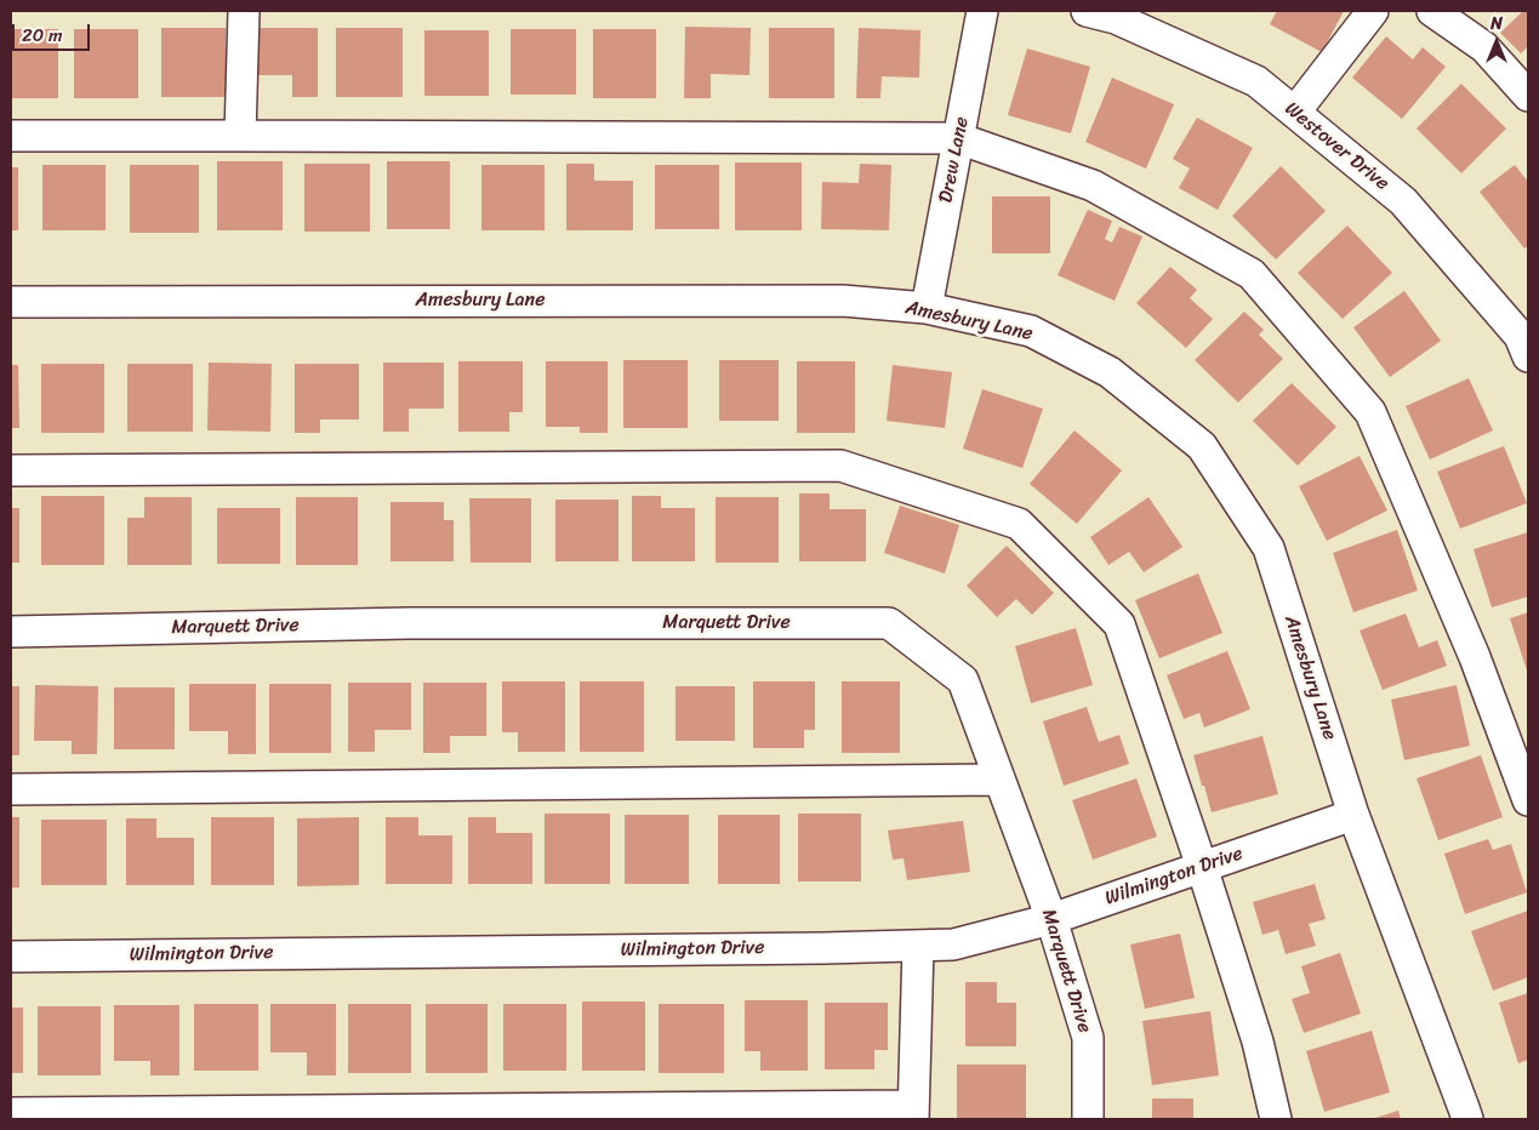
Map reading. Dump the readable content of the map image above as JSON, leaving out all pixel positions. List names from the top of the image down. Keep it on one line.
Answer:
{"streets":{"street":["Westover Drive","Drew Lane","Amesbury Lane","Marquett Drive","Wilmington Drive"]},"crossings":[["Drew Lane","Amesbury Lane"],["Amesbury Lane","Wilmington Drive"],["Marquett Drive","Wilmington Drive"]],"scale_bar":"20 m","north":"top"}
